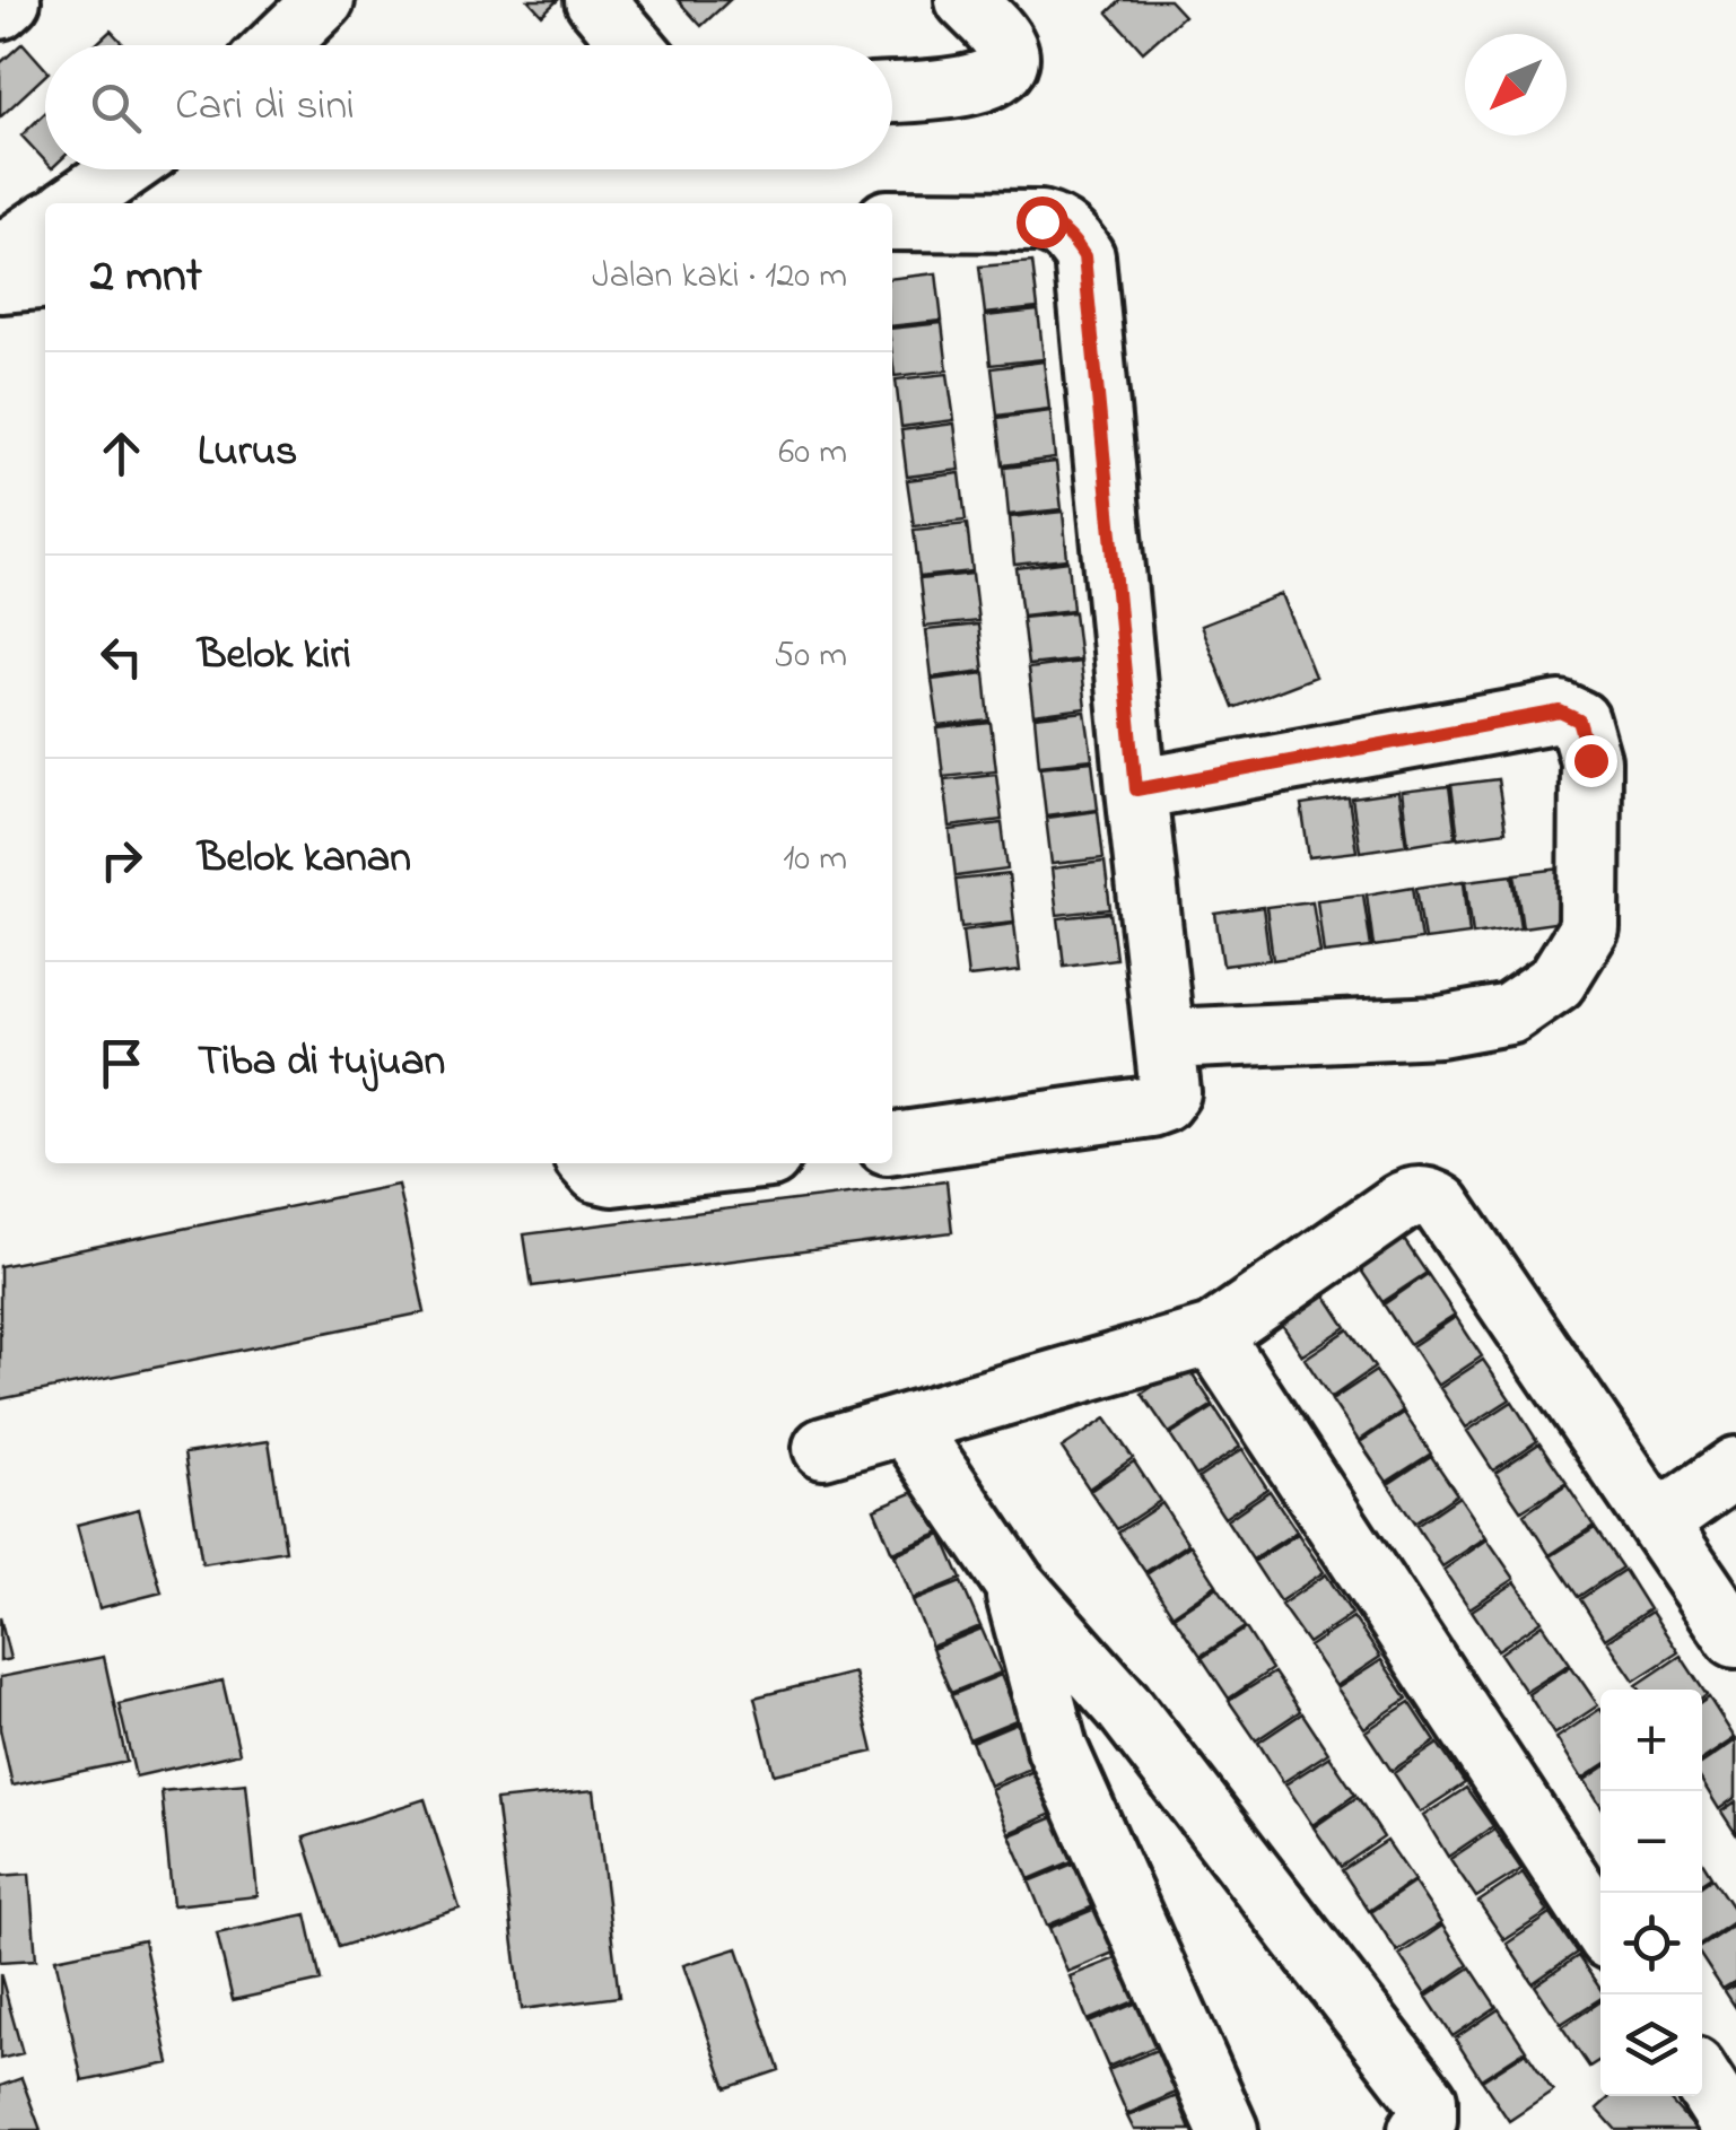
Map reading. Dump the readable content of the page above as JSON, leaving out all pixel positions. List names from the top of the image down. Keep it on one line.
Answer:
{"north":"bottom left","page":{"search":"Cari di sini","heading":["2 mnt","Jalan kaki · 120 m"],"list":[["Lurus","60 m"],["Belok kiri","50 m"],["Belok kanan","10 m"],"Tiba di tujuan"],"map_buttons":["+","−"]}}
